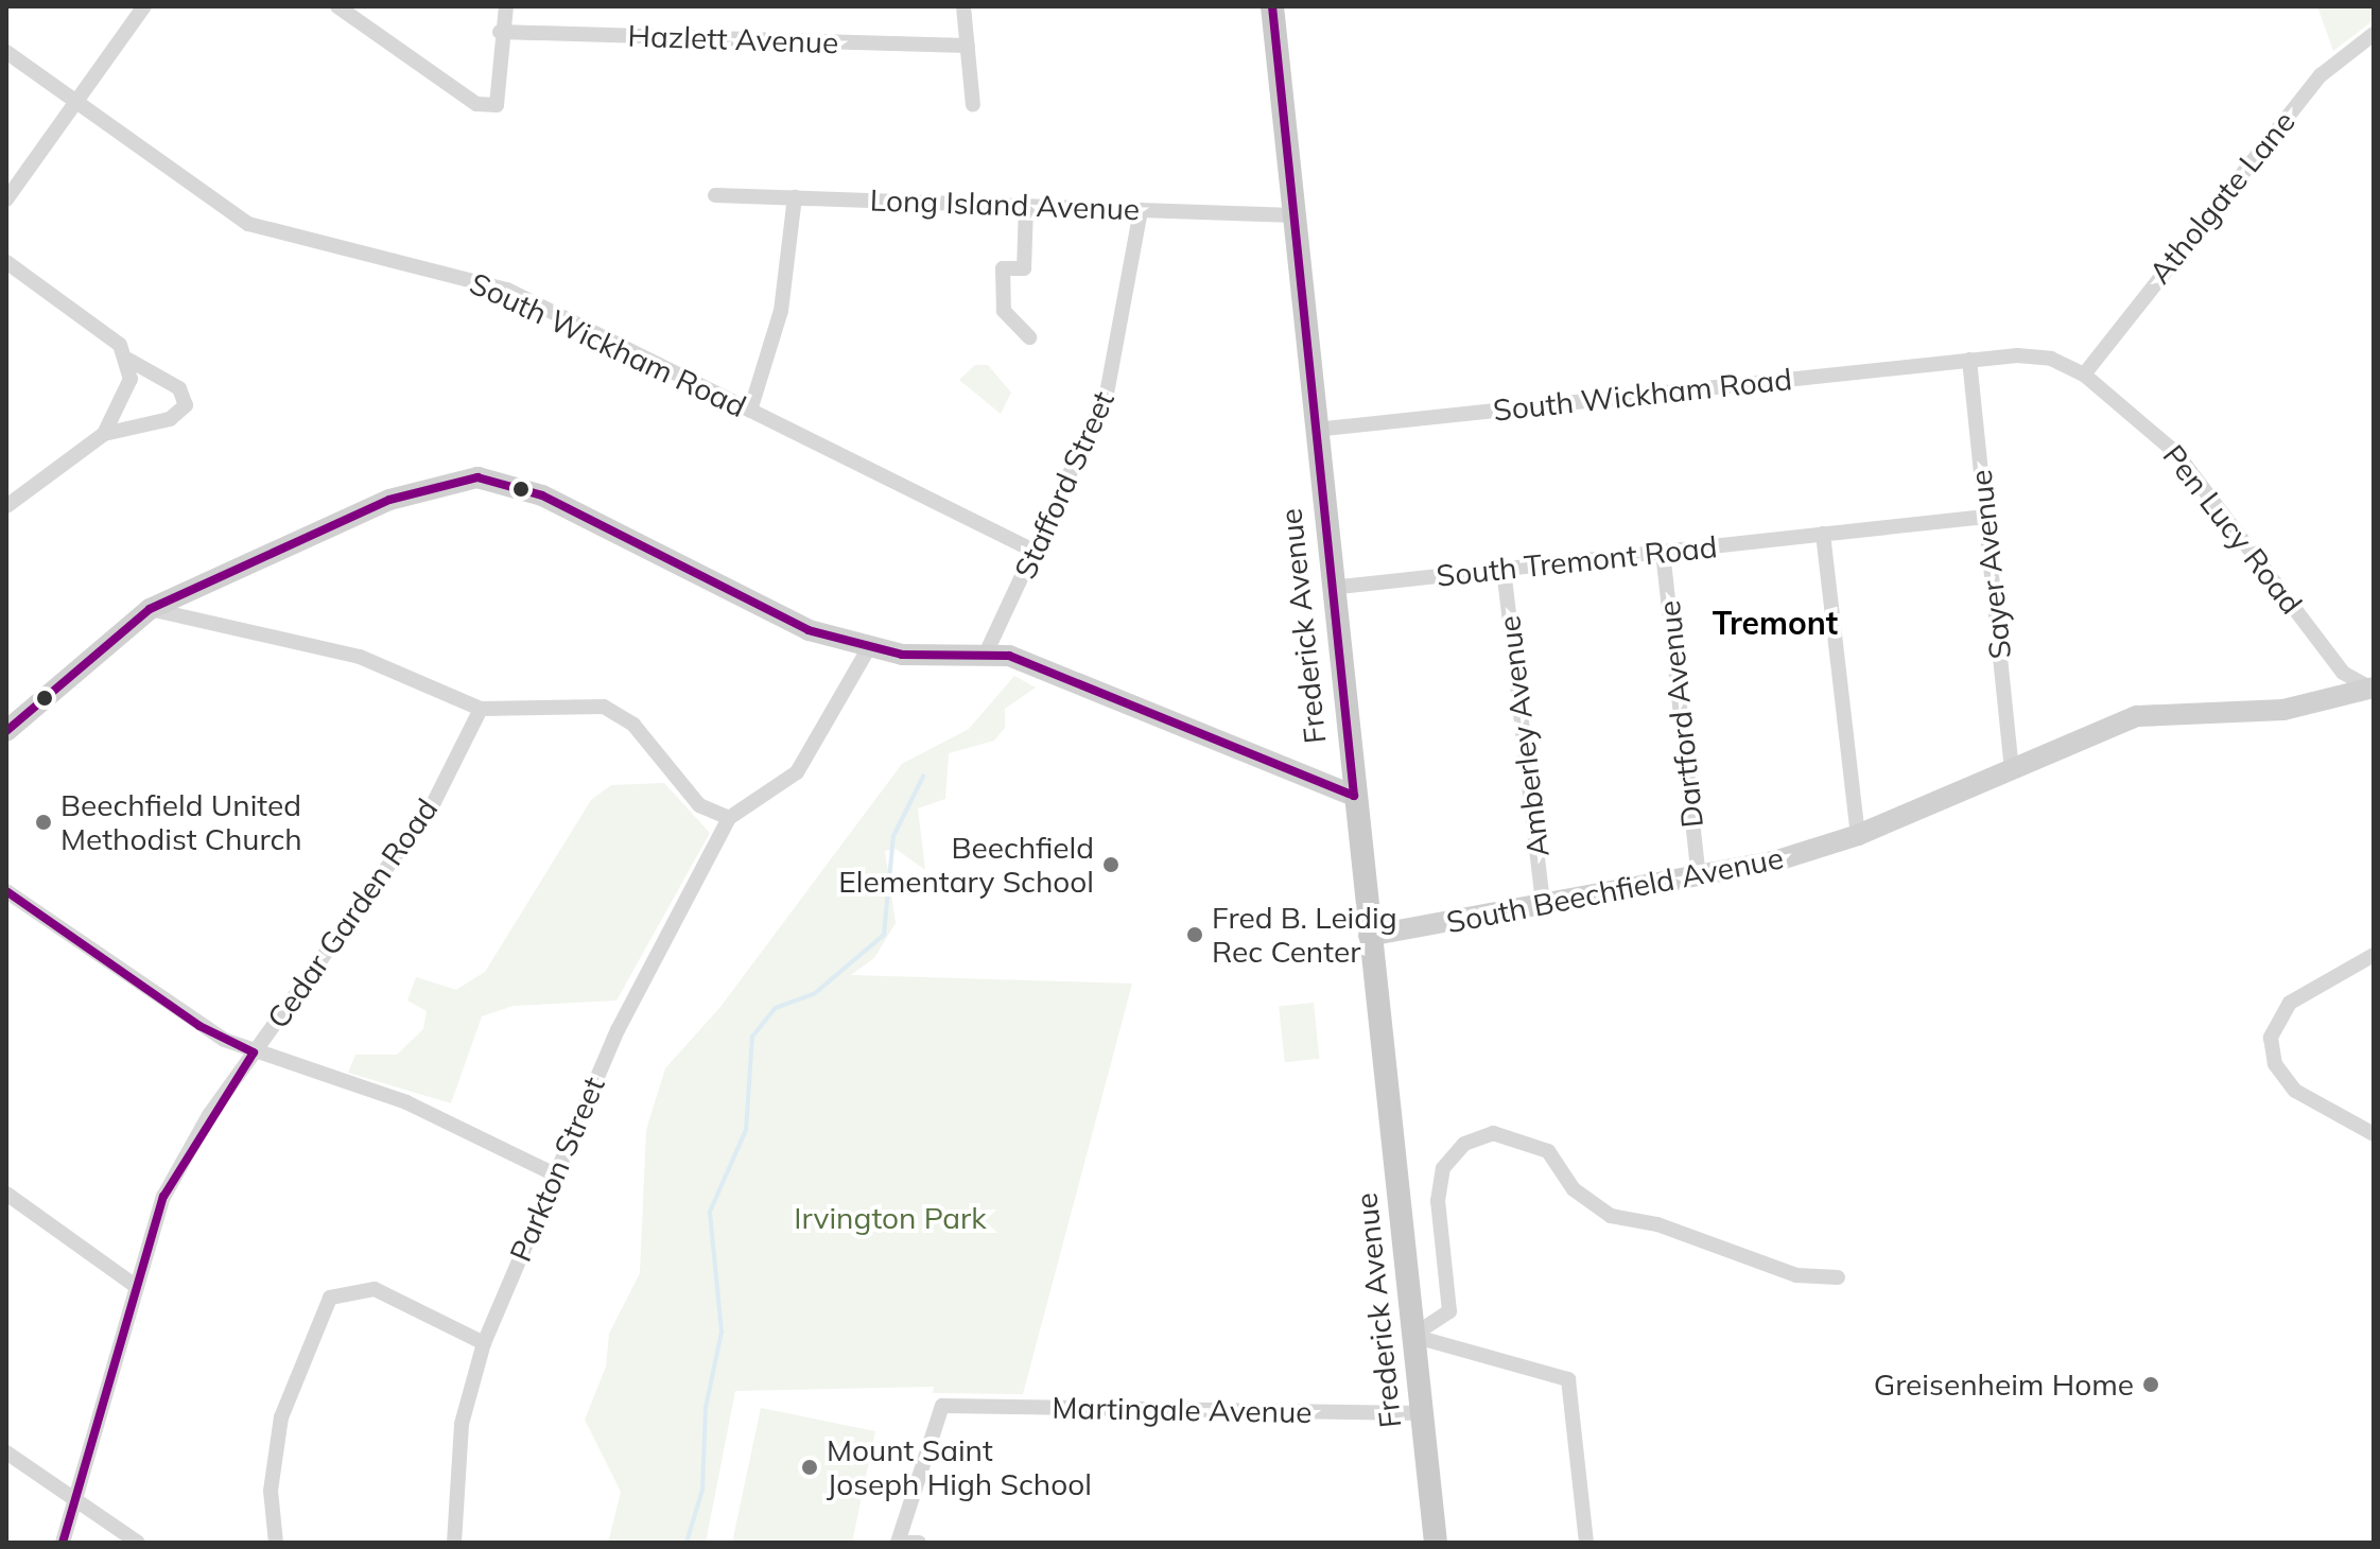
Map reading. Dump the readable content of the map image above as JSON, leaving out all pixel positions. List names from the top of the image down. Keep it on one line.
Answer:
{"streets":{"main road":["Frederick Avenue"],"street":["Hazlett Avenue","Atholgate Lane","Long Island Avenue","South Wickham Road","Stafford Street","Pen Lucy Road","South Tremont Road","Sayer Avenue","Dartford Avenue","Amberley Avenue","South Beechfield Avenue","Cedar Garden Road","Parkton Street","Martingale Avenue"]},"crossings":[["Atholgate Lane","South Wickham Road"],["Atholgate Lane","Pen Lucy Road"],["Long Island Avenue","Stafford Street"],["Long Island Avenue","Frederick Avenue"],["South Wickham Road","Stafford Street"],["South Wickham Road","Pen Lucy Road"],["South Wickham Road","Sayer Avenue"],["South Wickham Road","Frederick Avenue"],["Pen Lucy Road","South Beechfield Avenue"],["South Tremont Road","Sayer Avenue"],["South Tremont Road","Frederick Avenue"],["South Tremont Road","Dartford Avenue"],["South Tremont Road","Amberley Avenue"],["Sayer Avenue","South Beechfield Avenue"],["Frederick Avenue","South Beechfield Avenue"],["Frederick Avenue","Martingale Avenue"],["Dartford Avenue","South Beechfield Avenue"],["Amberley Avenue","South Beechfield Avenue"]],"districts":["Tremont"],"parks":["Irvington Park"],"places":["Beechfield United Methodist Church","Beechfield Elementary School","Fred B. Leidig Rec Center","Greisenheim Home","Mount Saint Joseph High School"]}
